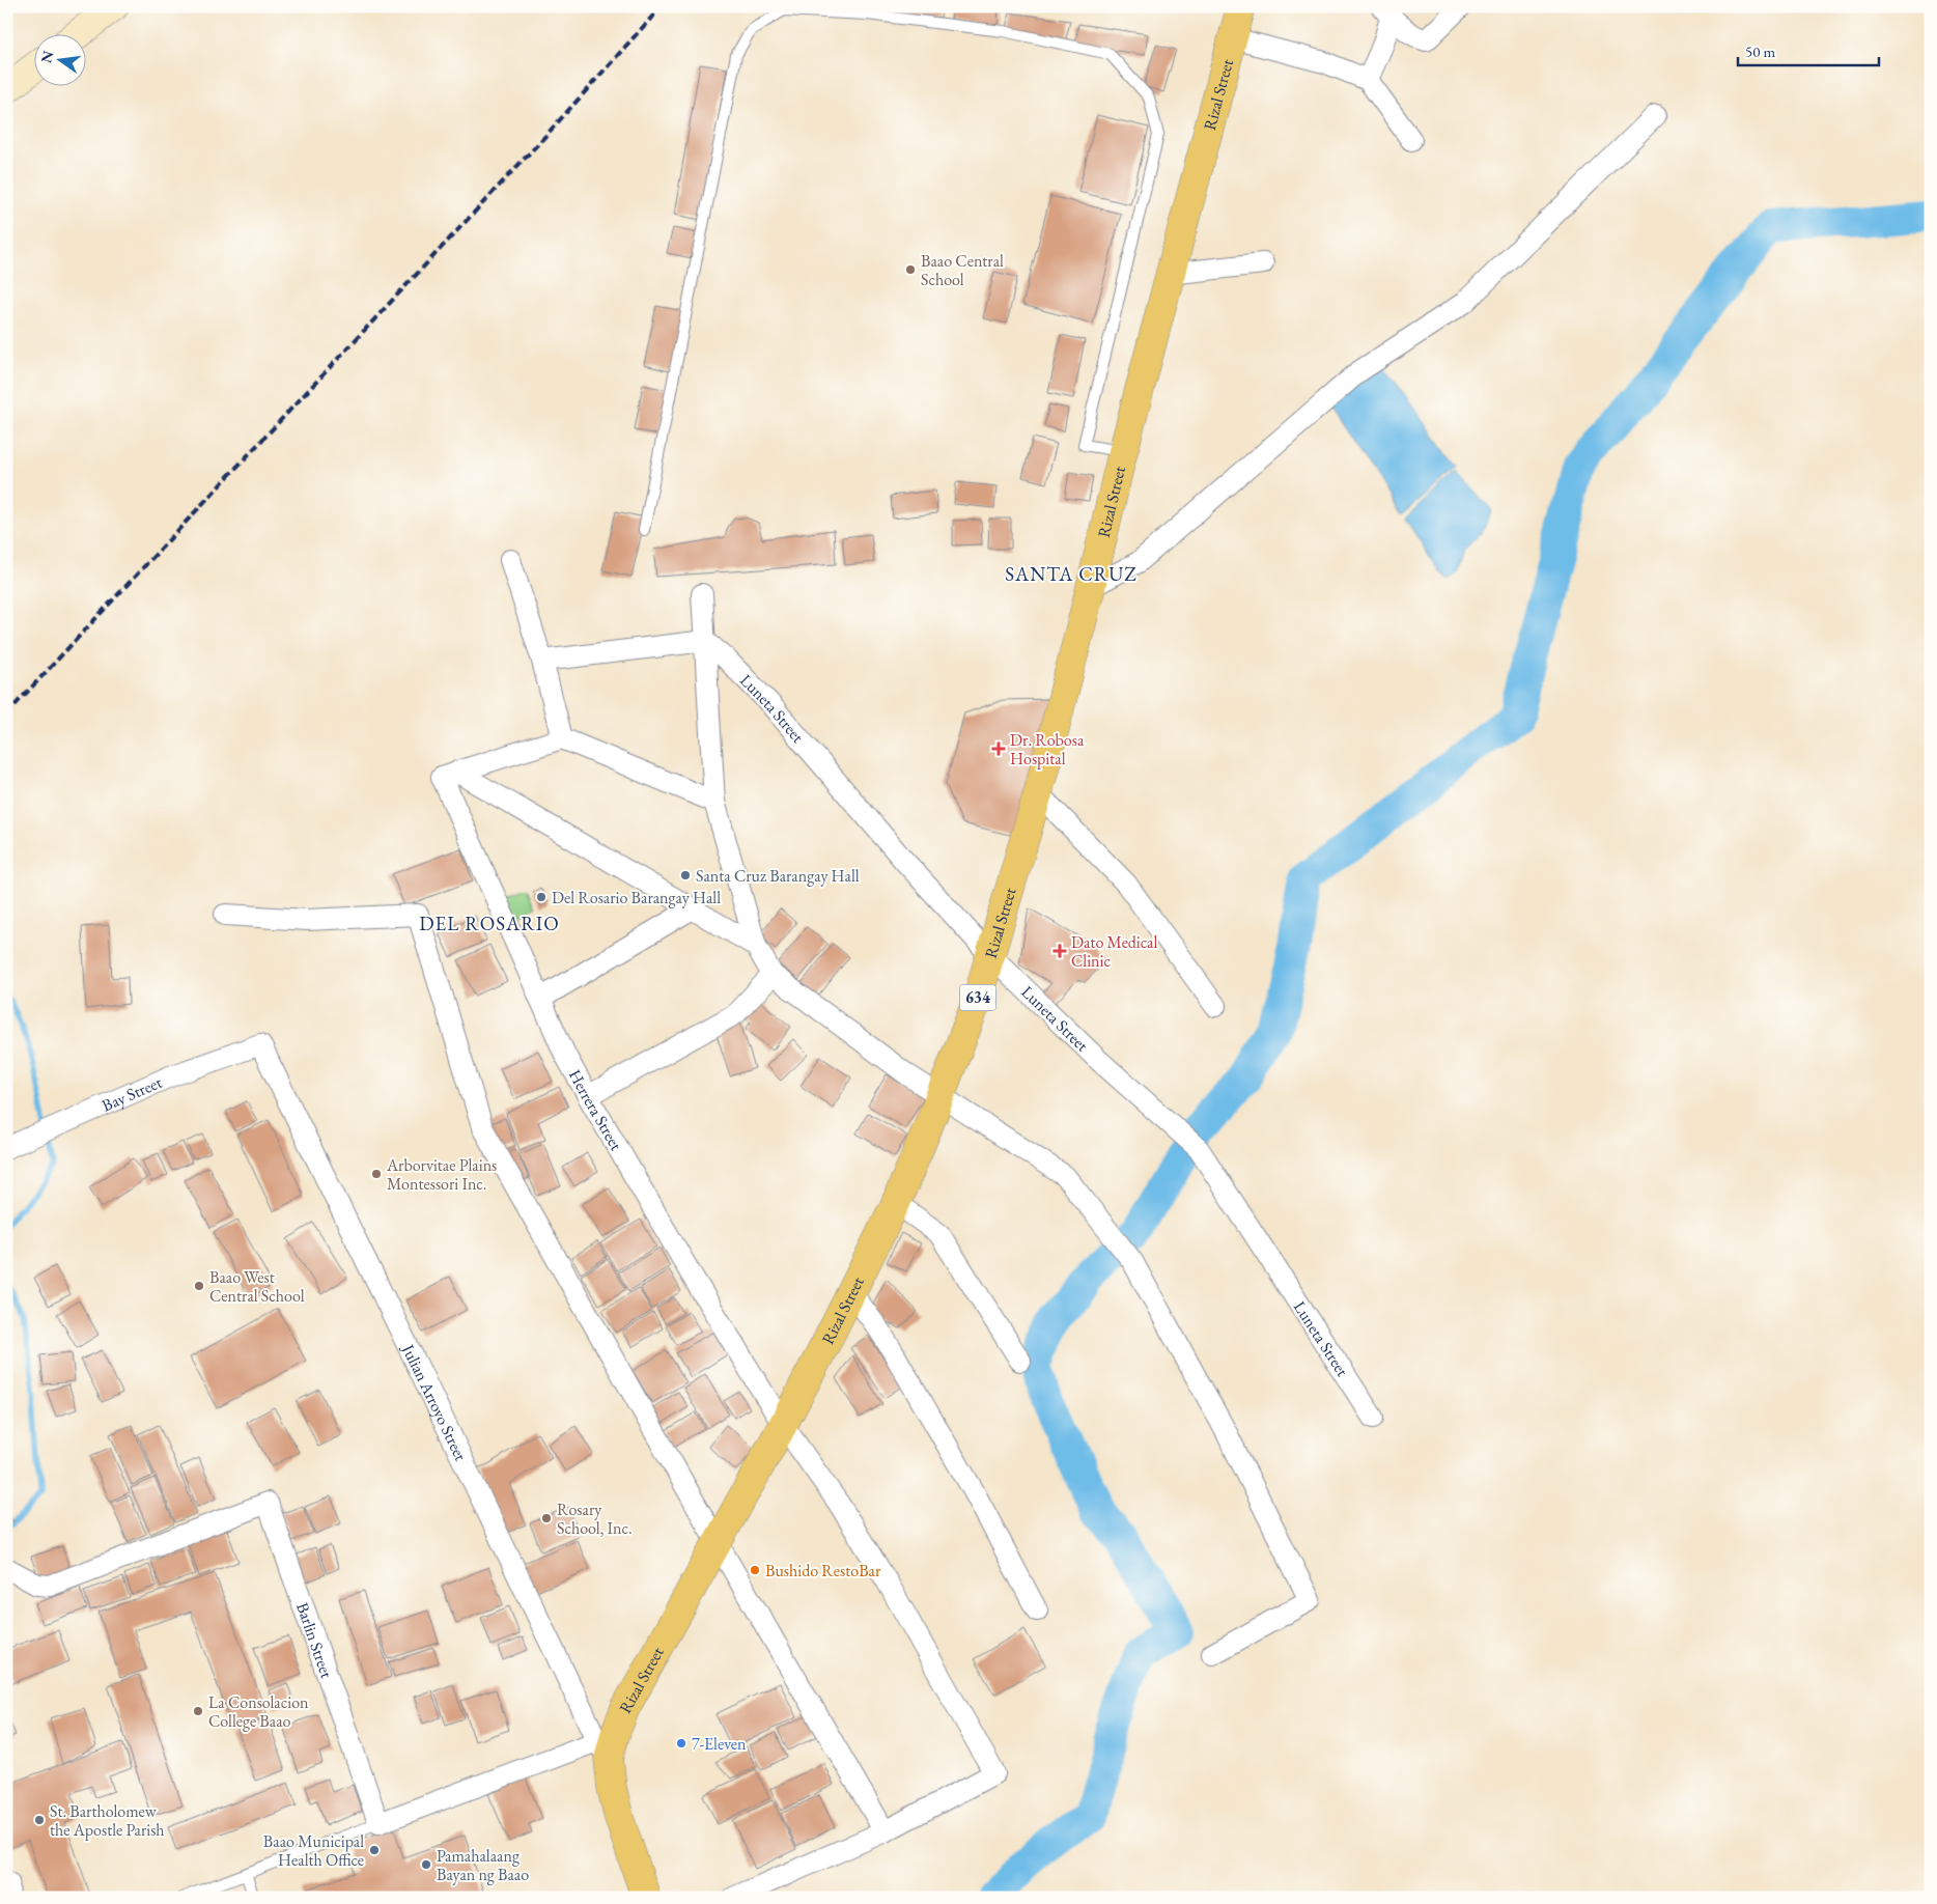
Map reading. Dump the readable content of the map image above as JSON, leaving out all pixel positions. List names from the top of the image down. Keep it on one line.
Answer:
{"streets":{"main road":["Rizal Street","634"],"street":["Luneta Street","Bay Street","Herrera Street","Julian Arroyo Street","Barlin Street"]},"crossings":[["Rizal Street","Luneta Street"],["Rizal Street","634"],["Rizal Street","Herrera Street"],["Rizal Street","Julian Arroyo Street"],["Bay Street","Julian Arroyo Street"]],"districts":["SANTA CRUZ","DEL ROSARIO"],"places":{"other":["Baao Central School","Santa Cruz Barangay Hall","Del Rosario Barangay Hall","Arborvitae Plains Montessori Inc.","Baao West Central School","Rosary School, Inc.","Bushido RestoBar","La Consolacion College Baao","7-Eleven","St. Bartholomew the Apostle Parish","Baao Municipal Health Office","Pamahalaang Bayan ng Baao"],"health":["Dr. Robosa Hospital","Dato Medical Clinic"]},"scale_bar":"50 m","north":"left"}
